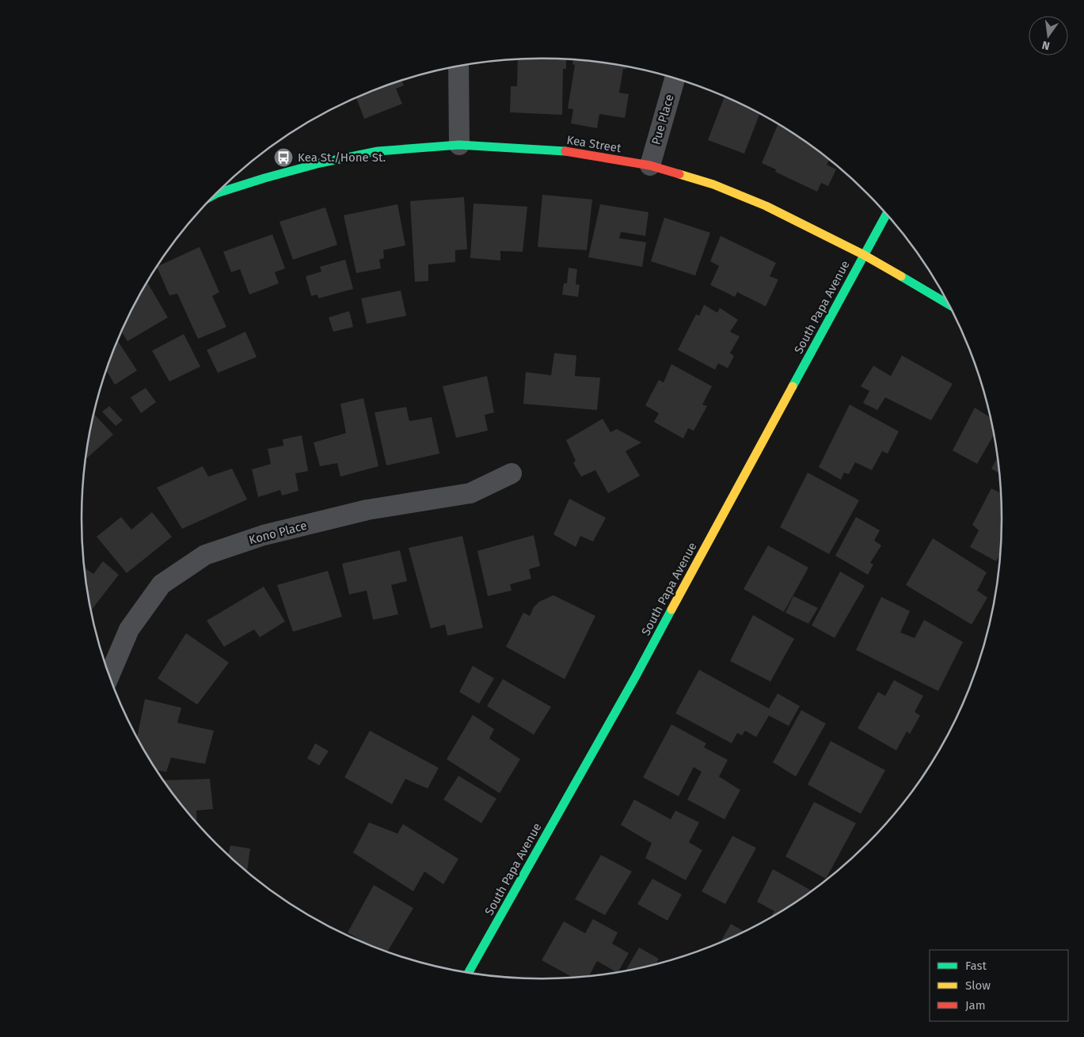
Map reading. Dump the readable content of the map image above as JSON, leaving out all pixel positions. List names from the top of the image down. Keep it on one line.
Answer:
{"streets":{"street":["Pue Place","Kea Street","South Papa Avenue","Kono Place"]},"crossings":[["Pue Place","Kea Street"],["Kea Street","South Papa Avenue"]],"places":{"bus stop":["Kea St./Hone St."]},"legend":["Fast","Slow","Jam"],"north":"bottom"}
